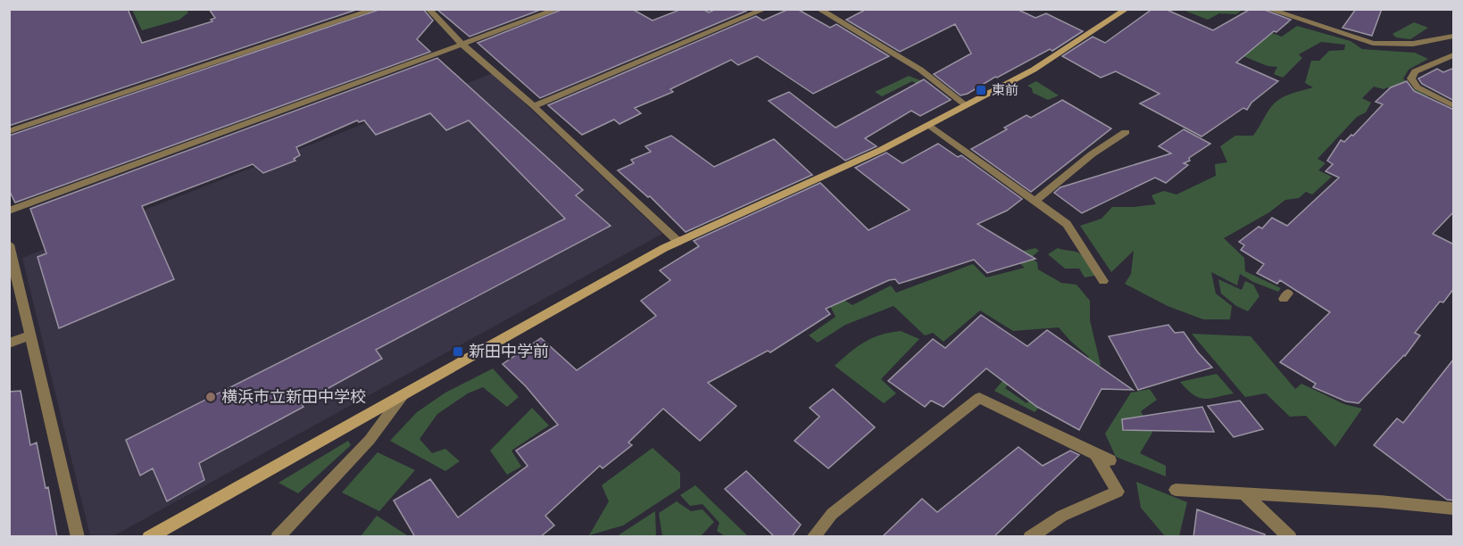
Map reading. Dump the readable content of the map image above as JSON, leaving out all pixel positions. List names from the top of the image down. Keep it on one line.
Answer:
{"places":{"transit":["東前","新田中学前"],"other":["横浜市立新田中学校"]}}
